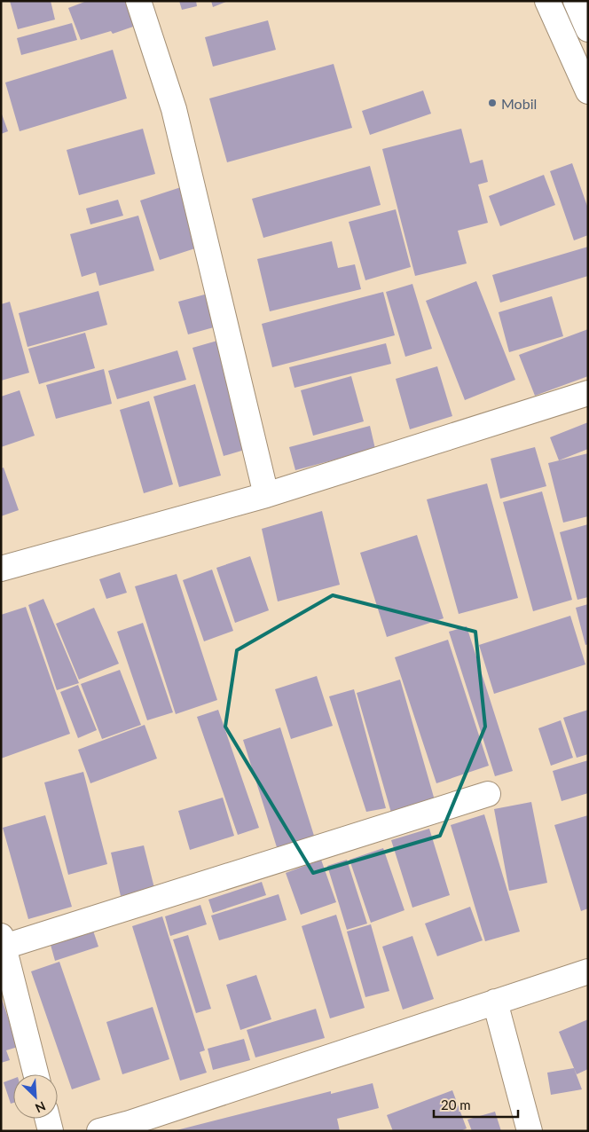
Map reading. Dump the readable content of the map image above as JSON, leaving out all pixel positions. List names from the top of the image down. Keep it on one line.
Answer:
{"places":["Mobil"],"scale_bar":"20 m","north":"bottom right"}
